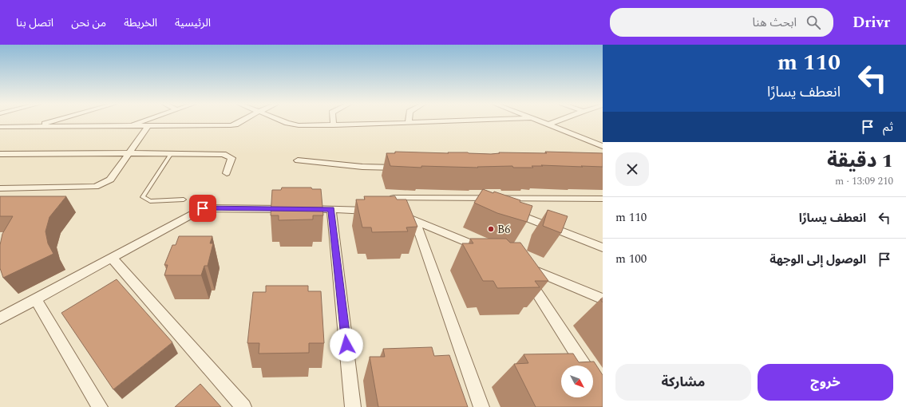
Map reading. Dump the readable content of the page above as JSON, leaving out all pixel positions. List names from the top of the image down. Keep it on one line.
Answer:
{"places":["B6"],"north":"bottom right","page":{"header":"Drivr","search":"ابحث هنا","nav":["الرئيسية","الخريطة","من نحن","اتصل بنا"],"turn":["110 m","انعطف يسارًا"],"then":"ثم","heading":["1 دقيقة","210 m · 13:09"],"list":[{"name":"انعطف يسارًا","value":"110 m"},{"name":"الوصول إلى الوجهة","value":"100 m"}],"buttons":["خروج","مشاركة"]}}
